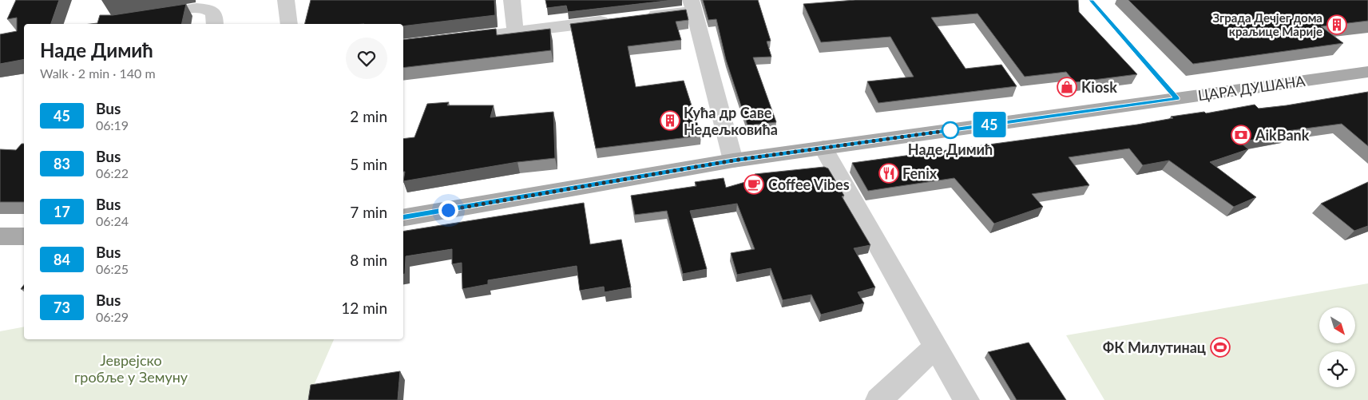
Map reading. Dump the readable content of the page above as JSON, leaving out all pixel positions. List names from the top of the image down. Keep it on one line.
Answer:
{"streets":{"main road":["ЦАРА ДУШАНА"]},"parks":["Јеврејско гробље у Земуну"],"places":{"building":["Зграда Дечјег дома краљице Марије","Кућа др Саве Недељковића"],"shop":["Kiosk"],"other":["Наде Димић"],"bank":["AikBank"],"restaurant":["Fenix"],"cafe":["Coffee Vibes"],"sports":["ФК Милутинац"]},"lines":["bus line 45"],"north":"bottom right","page":{"on_map":"45","heading":["Наде Димић","Walk · 2 min · 140 m"],"list":[{"mark":"45","name":"Bus","note":"06:19","value":"2 min"},{"mark":"83","name":"Bus","note":"06:22","value":"5 min"},{"mark":"17","name":"Bus","note":"06:24","value":"7 min"},{"mark":"84","name":"Bus","note":"06:25","value":"8 min"},{"mark":"73","name":"Bus","note":"06:29","value":"12 min"}]}}
